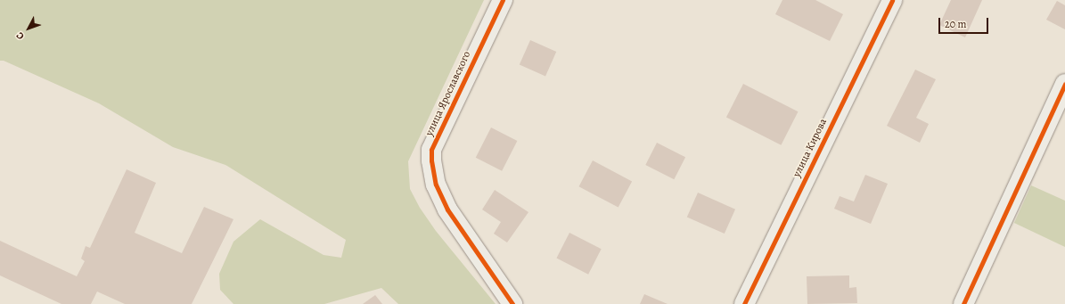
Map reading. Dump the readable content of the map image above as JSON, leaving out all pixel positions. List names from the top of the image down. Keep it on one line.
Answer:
{"streets":{"street":["улица Ярославского","улица Кирова"]},"scale_bar":"20 m","north":"bottom left"}
